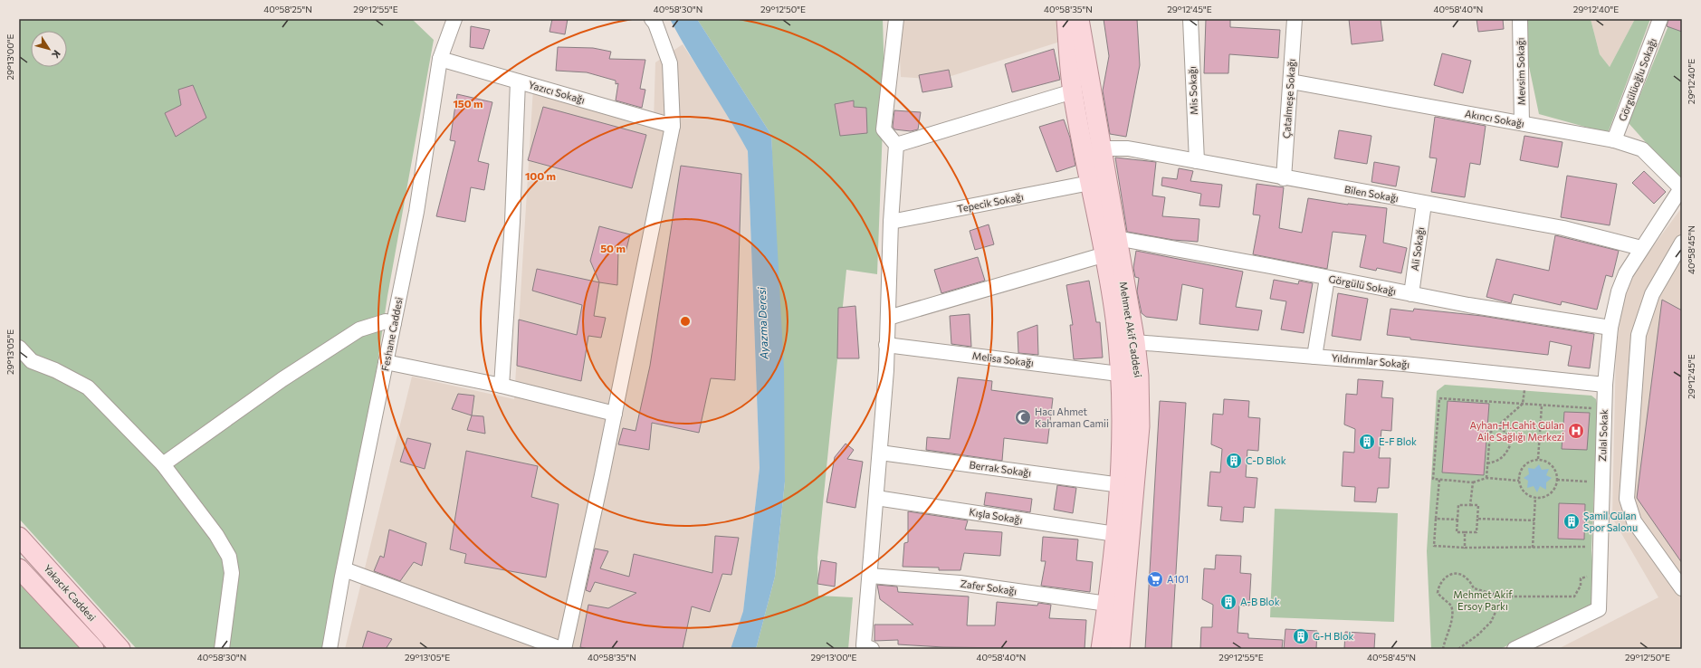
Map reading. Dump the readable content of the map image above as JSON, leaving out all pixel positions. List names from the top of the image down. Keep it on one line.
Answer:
{"streets":{"main road":["Mehmet Akif Caddesi","Yakacık Caddesi"],"street":["Mevsim Sokağı","Görgülüoğlu Sokağı","Mis Sokağı","Yazıcı Sokağı","Çatalmeşe Sokağı","Akıncı Sokağı","Bilen Sokağı","Tepecik Sokağı","Ali Sokağı","Görgülü Sokağı","Feshane Caddesi","Melisa Sokağı","Yıldırımlar Sokağı","Zulal Sokak","Berrak Sokağı","Kışla Sokağı","Zafer Sokağı"]},"crossings":[["Mevsim Sokağı","Akıncı Sokağı"],["Görgülüoğlu Sokağı","Akıncı Sokağı"],["Mis Sokağı","Bilen Sokağı"],["Yazıcı Sokağı","Feshane Caddesi"],["Çatalmeşe Sokağı","Akıncı Sokağı"],["Çatalmeşe Sokağı","Bilen Sokağı"],["Akıncı Sokağı","Zulal Sokak"],["Bilen Sokağı","Ali Sokağı"],["Bilen Sokağı","Mehmet Akif Caddesi"],["Bilen Sokağı","Zulal Sokak"],["Tepecik Sokağı","Mehmet Akif Caddesi"],["Ali Sokağı","Görgülü Sokağı"],["Görgülü Sokağı","Mehmet Akif Caddesi"],["Görgülü Sokağı","Zulal Sokak"],["Mehmet Akif Caddesi","Melisa Sokağı"],["Mehmet Akif Caddesi","Yıldırımlar Sokağı"],["Mehmet Akif Caddesi","Berrak Sokağı"],["Mehmet Akif Caddesi","Kışla Sokağı"],["Mehmet Akif Caddesi","Zafer Sokağı"],["Yıldırımlar Sokağı","Zulal Sokak"]],"water":["Ayazma Deresi"],"parks":["Mehmet Akif Ersoy Parkı"],"places":{"mosque":["Hacı Ahmet Kahraman Camii"],"hospital":["Ayhan-H.Cahit Gülan Aile Sağlığı Merkezi"],"building":["E-F Blok","C-D Blok","Şamil Gülan Spor Salonu","A-B Blok","G-H Blok"],"supermarket":["A101"]},"north":"bottom right","coordinates":["40°58'25\"N","29°12'55\"E","40°58'30\"N","29°12'50\"E","40°58'35\"N","29°12'45\"E","40°58'40\"N","29°12'40\"E","29°13'00\"E","40°58'45\"N","29°13'05\"E"],"rings":["150 m","100 m","50 m"]}
